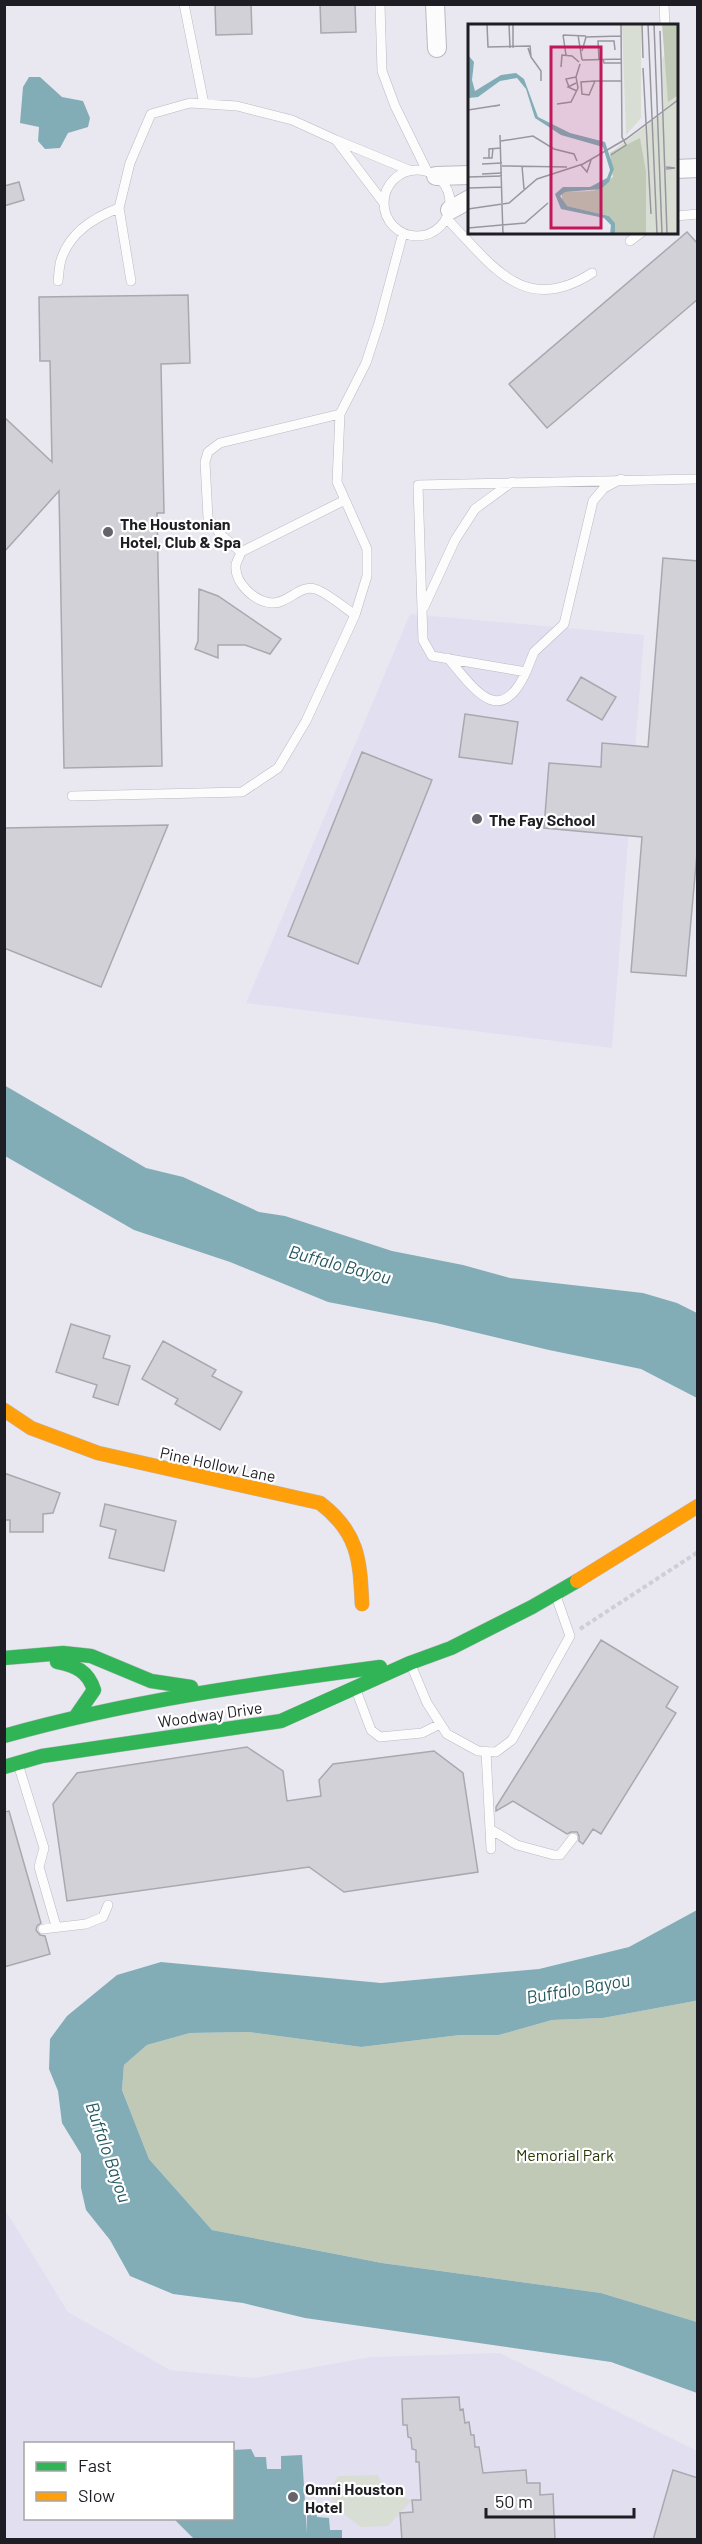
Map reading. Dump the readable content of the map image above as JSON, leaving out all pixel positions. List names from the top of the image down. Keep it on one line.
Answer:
{"streets":{"main road":["Pine Hollow Lane","Woodway Drive"]},"water":["Buffalo Bayou"],"parks":["Memorial Park"],"places":["The Houstonian Hotel, Club & Spa","The Fay School","Omni Houston Hotel"],"legend":["Fast","Slow"],"scale_bar":"50 m"}
